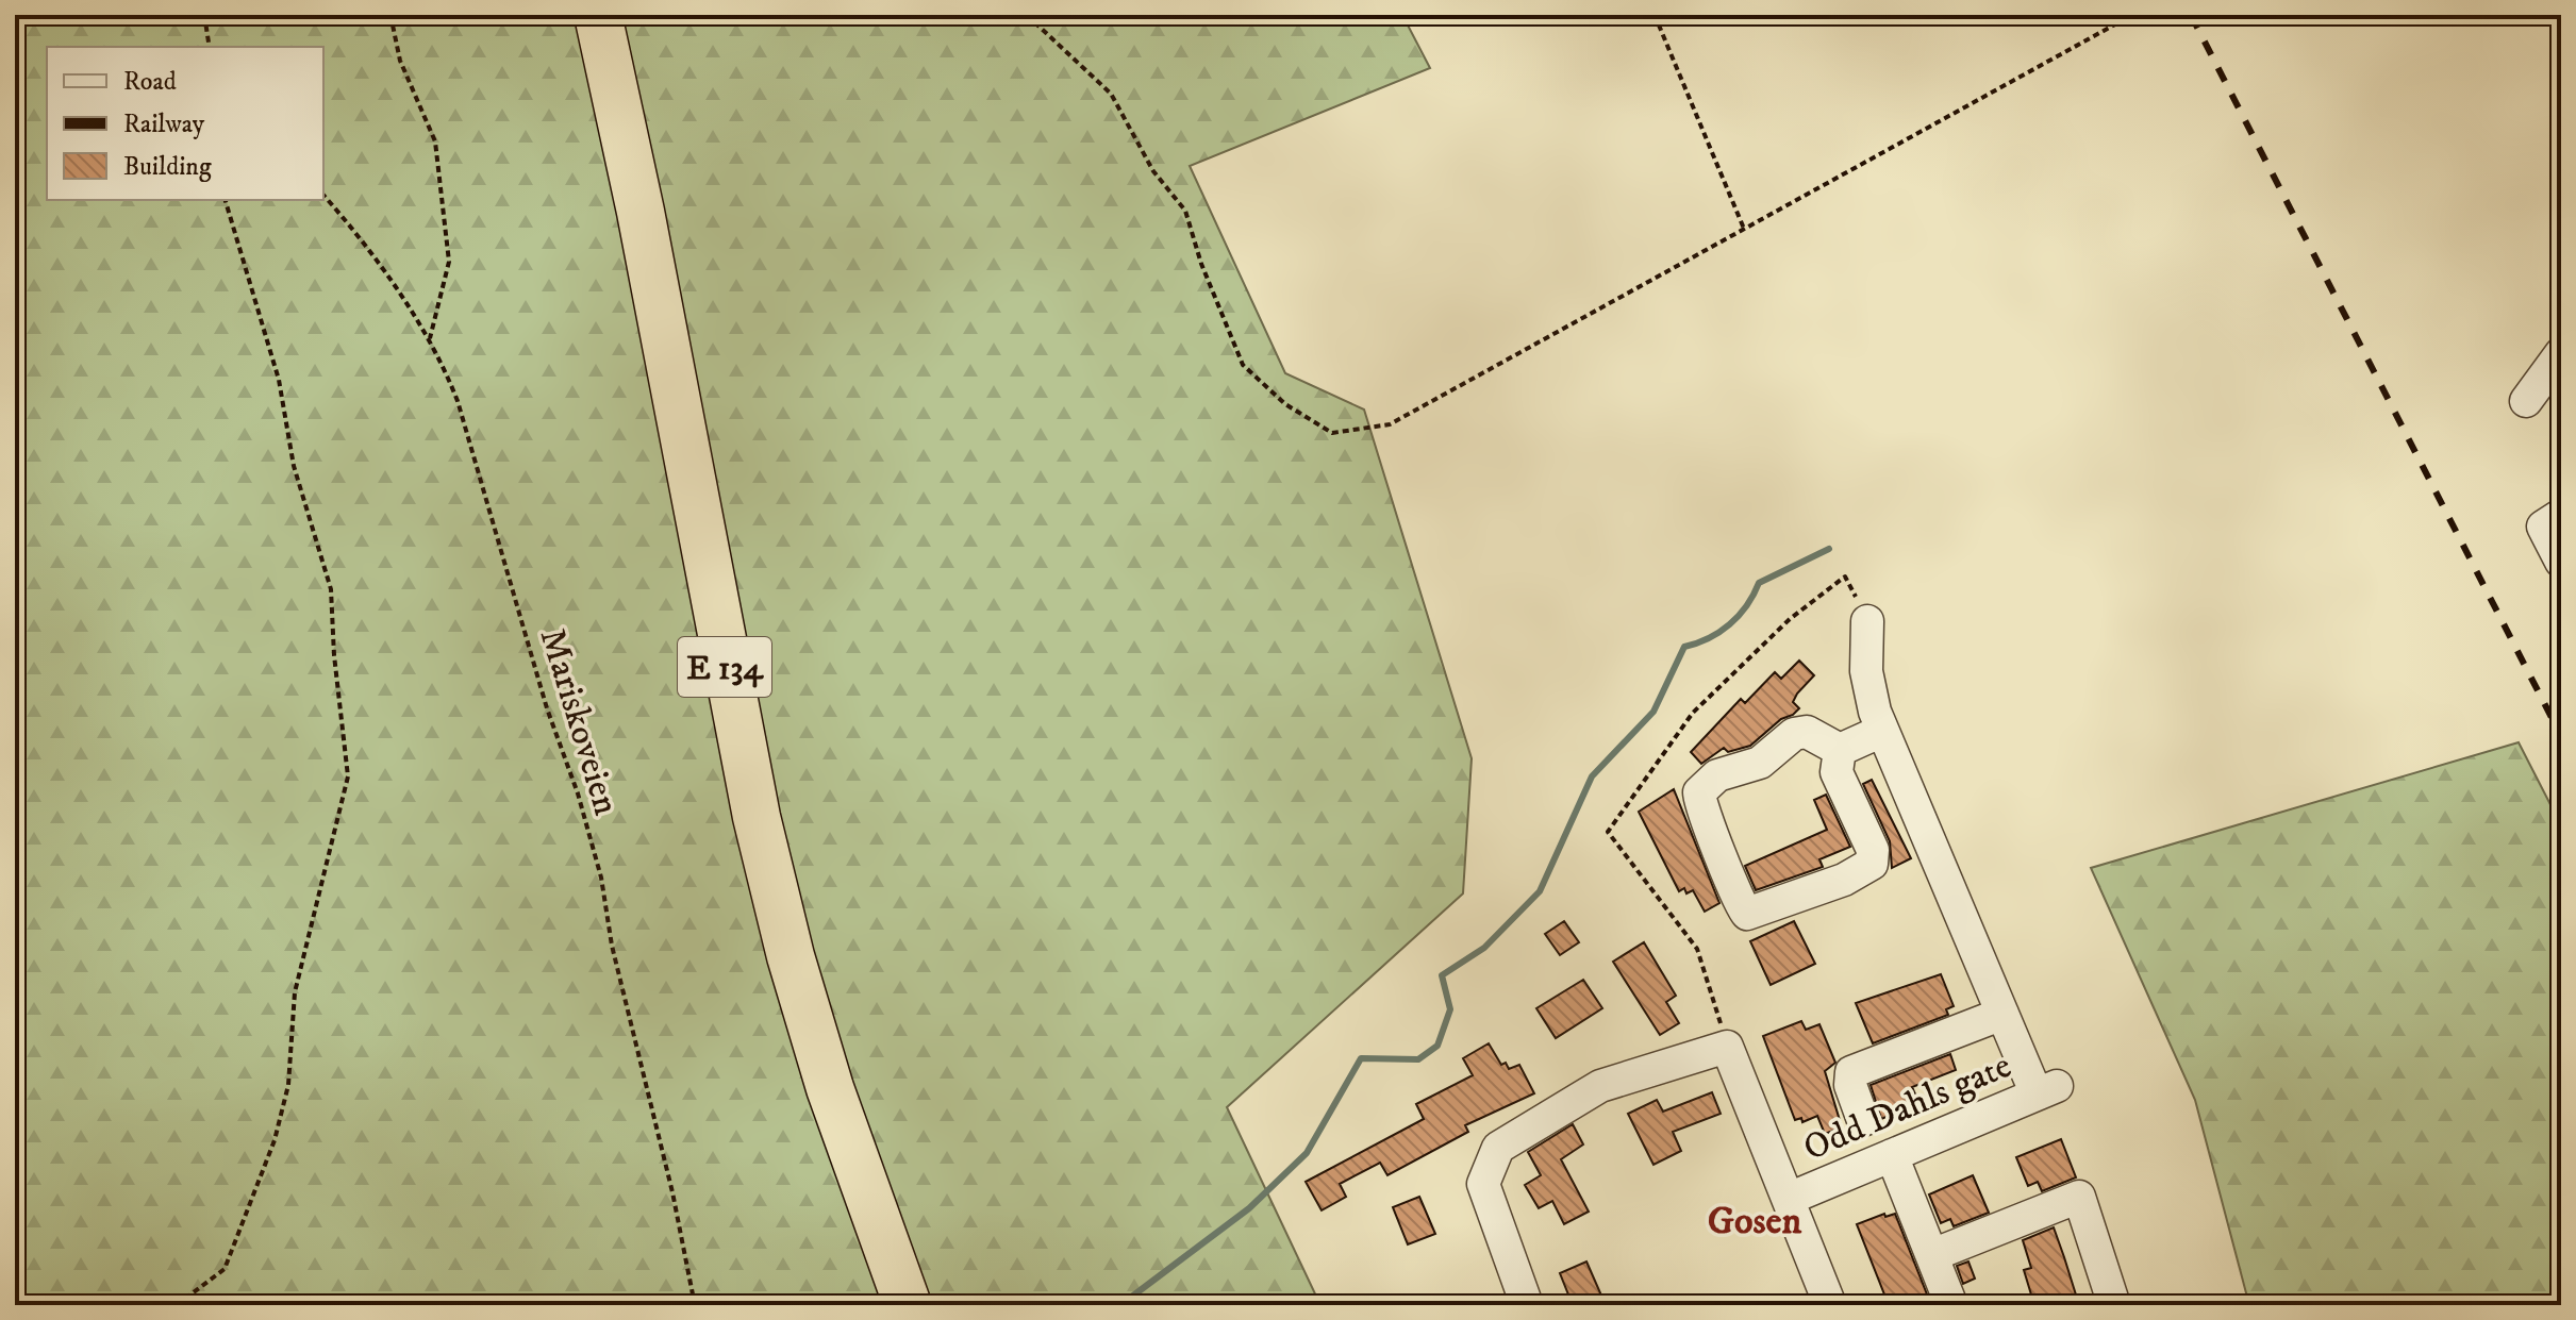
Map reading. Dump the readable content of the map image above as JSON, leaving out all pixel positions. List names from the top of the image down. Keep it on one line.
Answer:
{"streets":{"highway":["E 134"],"street":["Odd Dahls gate"],"path":["Mariskoveien"]},"districts":["Gosen"],"legend":["Road","Railway","Building"]}
